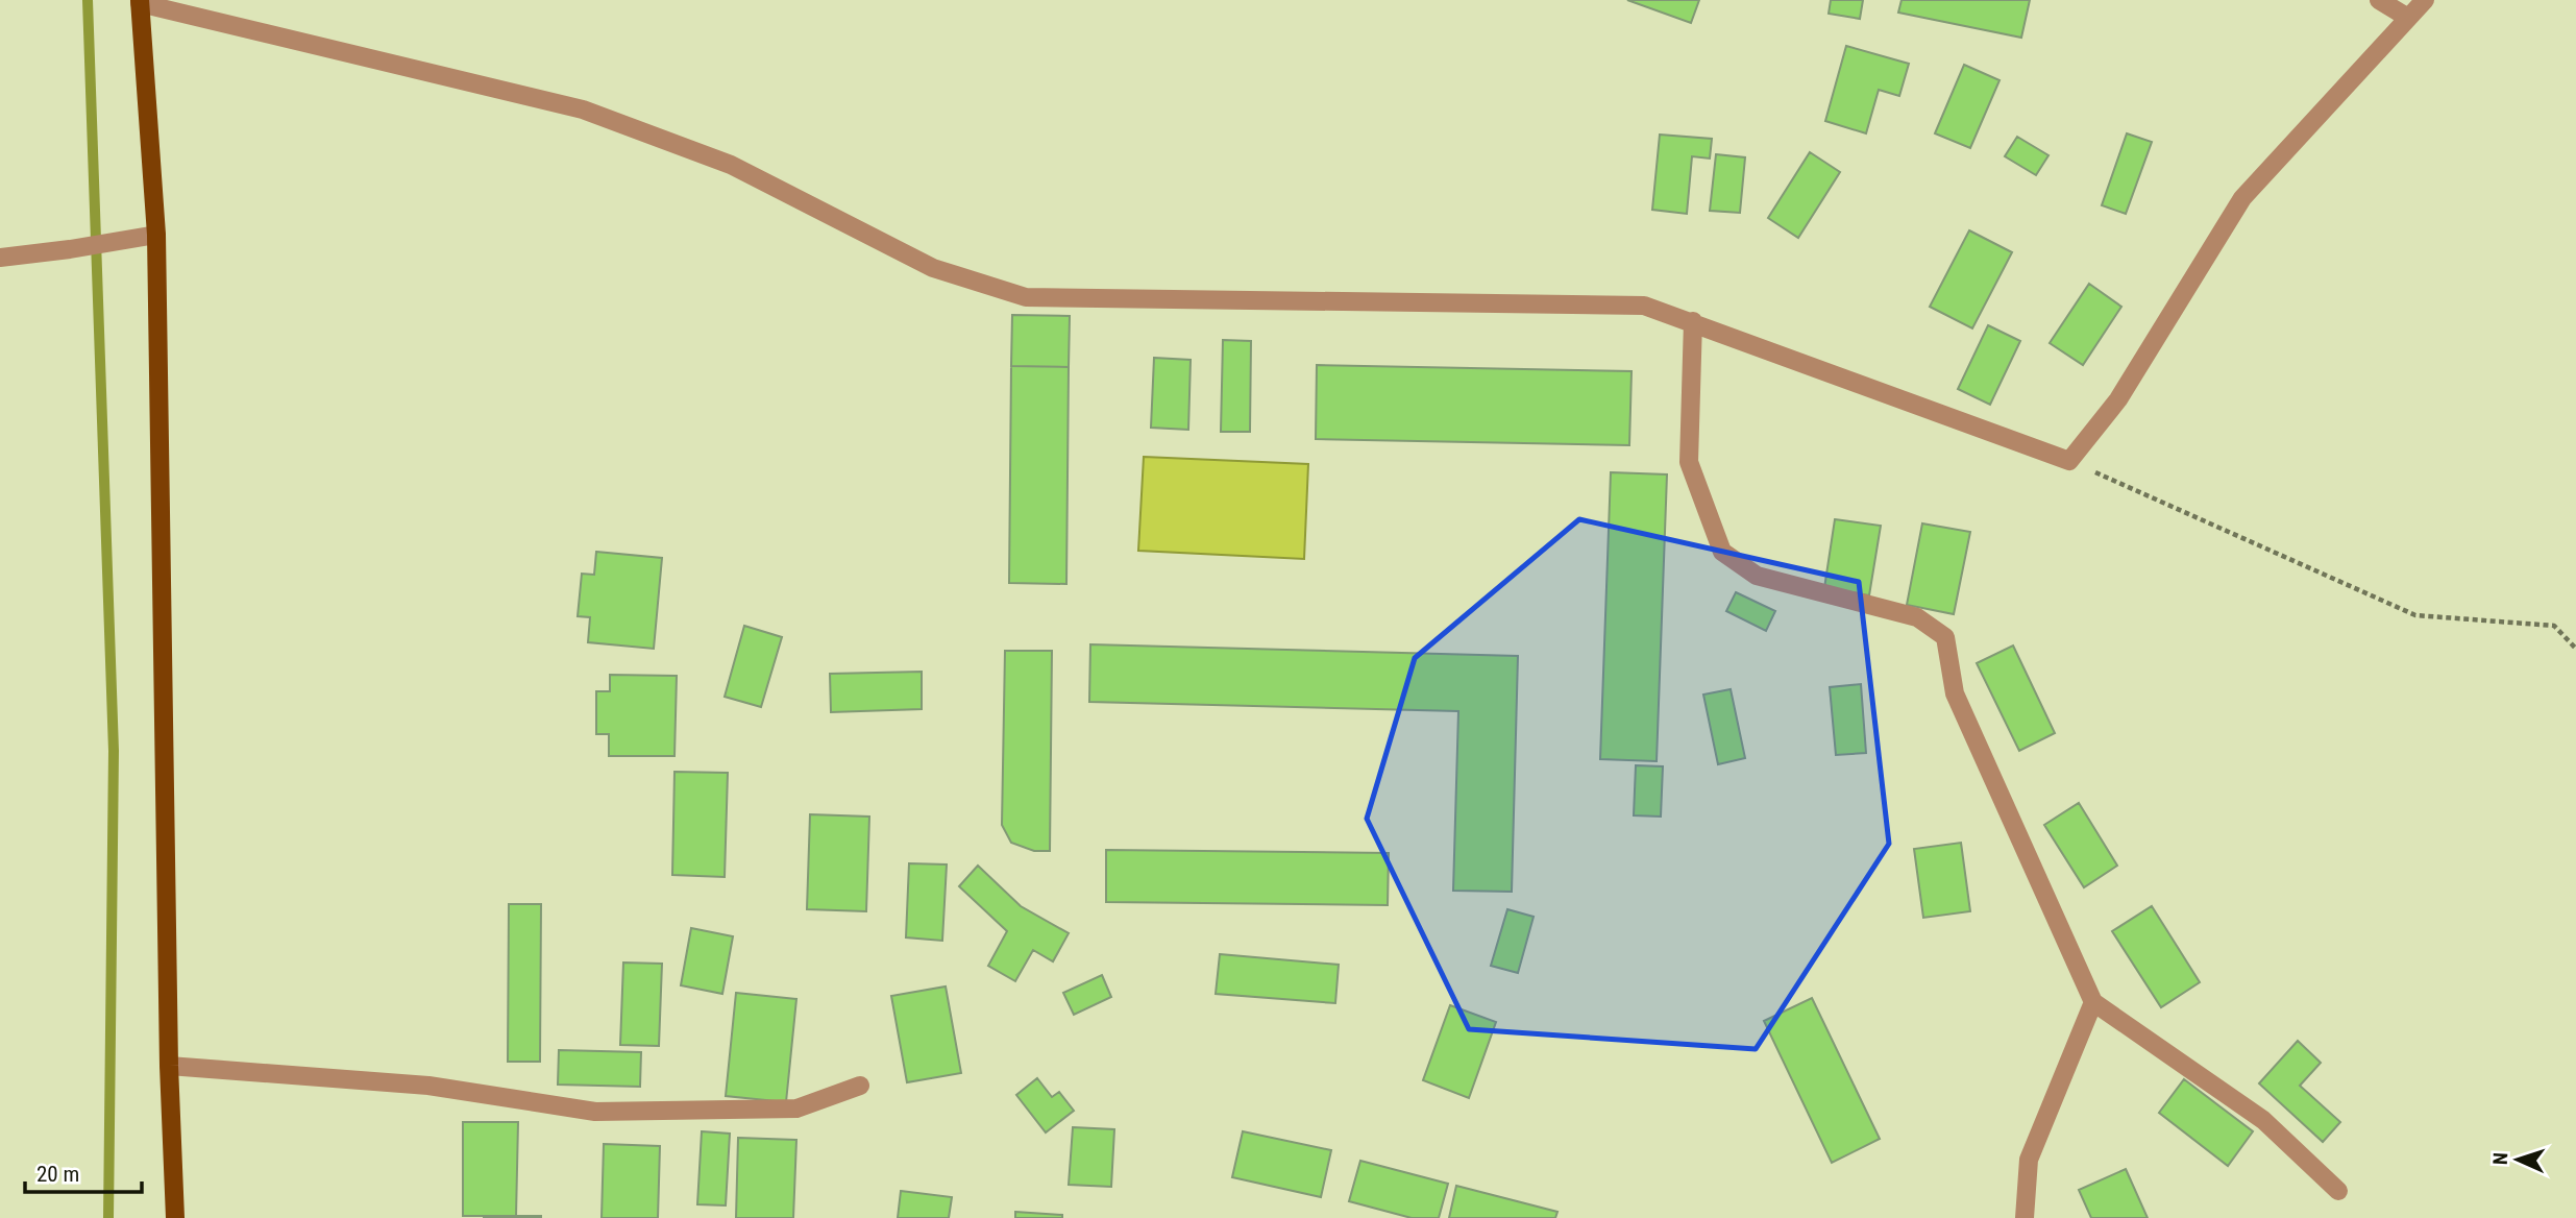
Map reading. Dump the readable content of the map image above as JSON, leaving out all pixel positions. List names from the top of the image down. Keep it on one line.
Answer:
{"scale_bar":"20 m","north":"left"}
